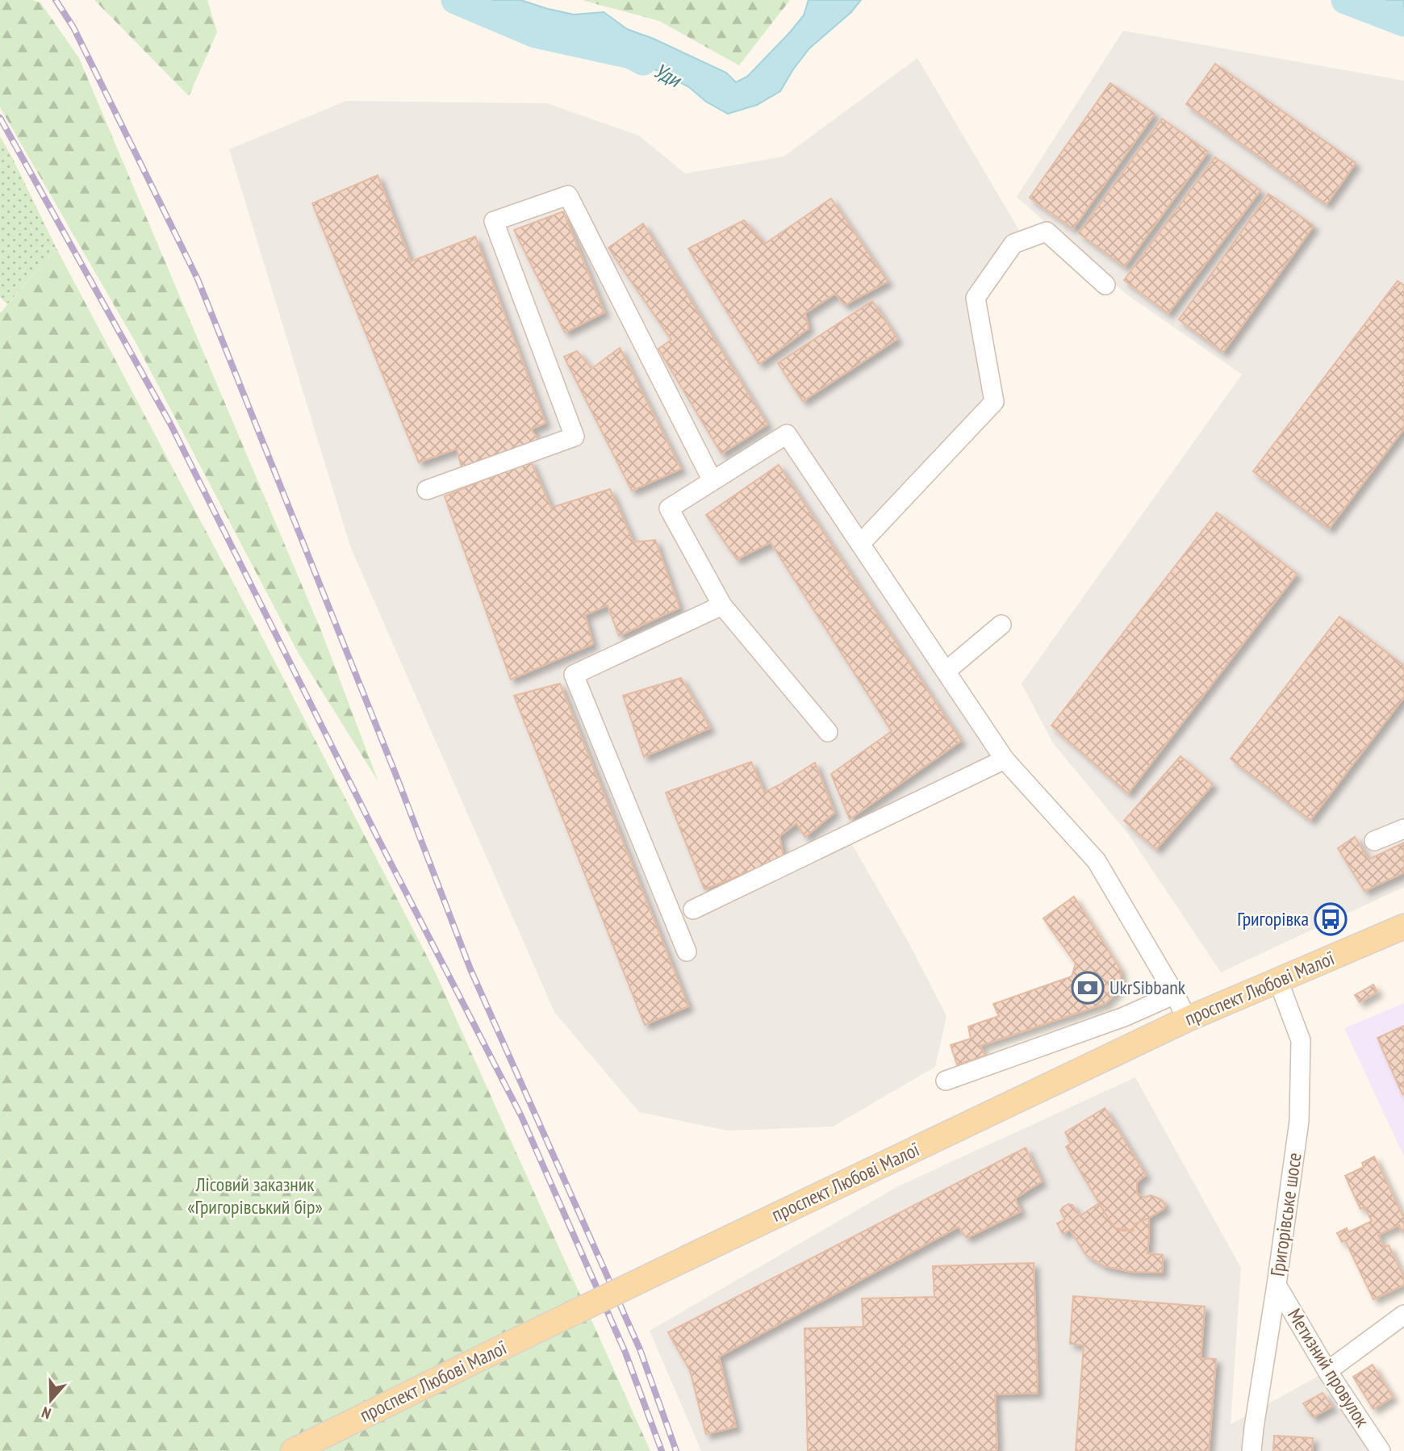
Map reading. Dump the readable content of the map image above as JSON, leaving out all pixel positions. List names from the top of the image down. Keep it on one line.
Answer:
{"streets":{"main road":["проспект Любові Малої"],"street":["Григорівське шосе","Метизний провулок"]},"crossings":[["проспект Любові Малої","Григорівське шосе"],["Григорівське шосе","Метизний провулок"]],"water":["Уди"],"parks":["Лісовий заказник «Григорівський бір»"],"places":{"bus stop":["Григорівка"],"bank":["UkrSibbank"]},"north":"bottom"}
